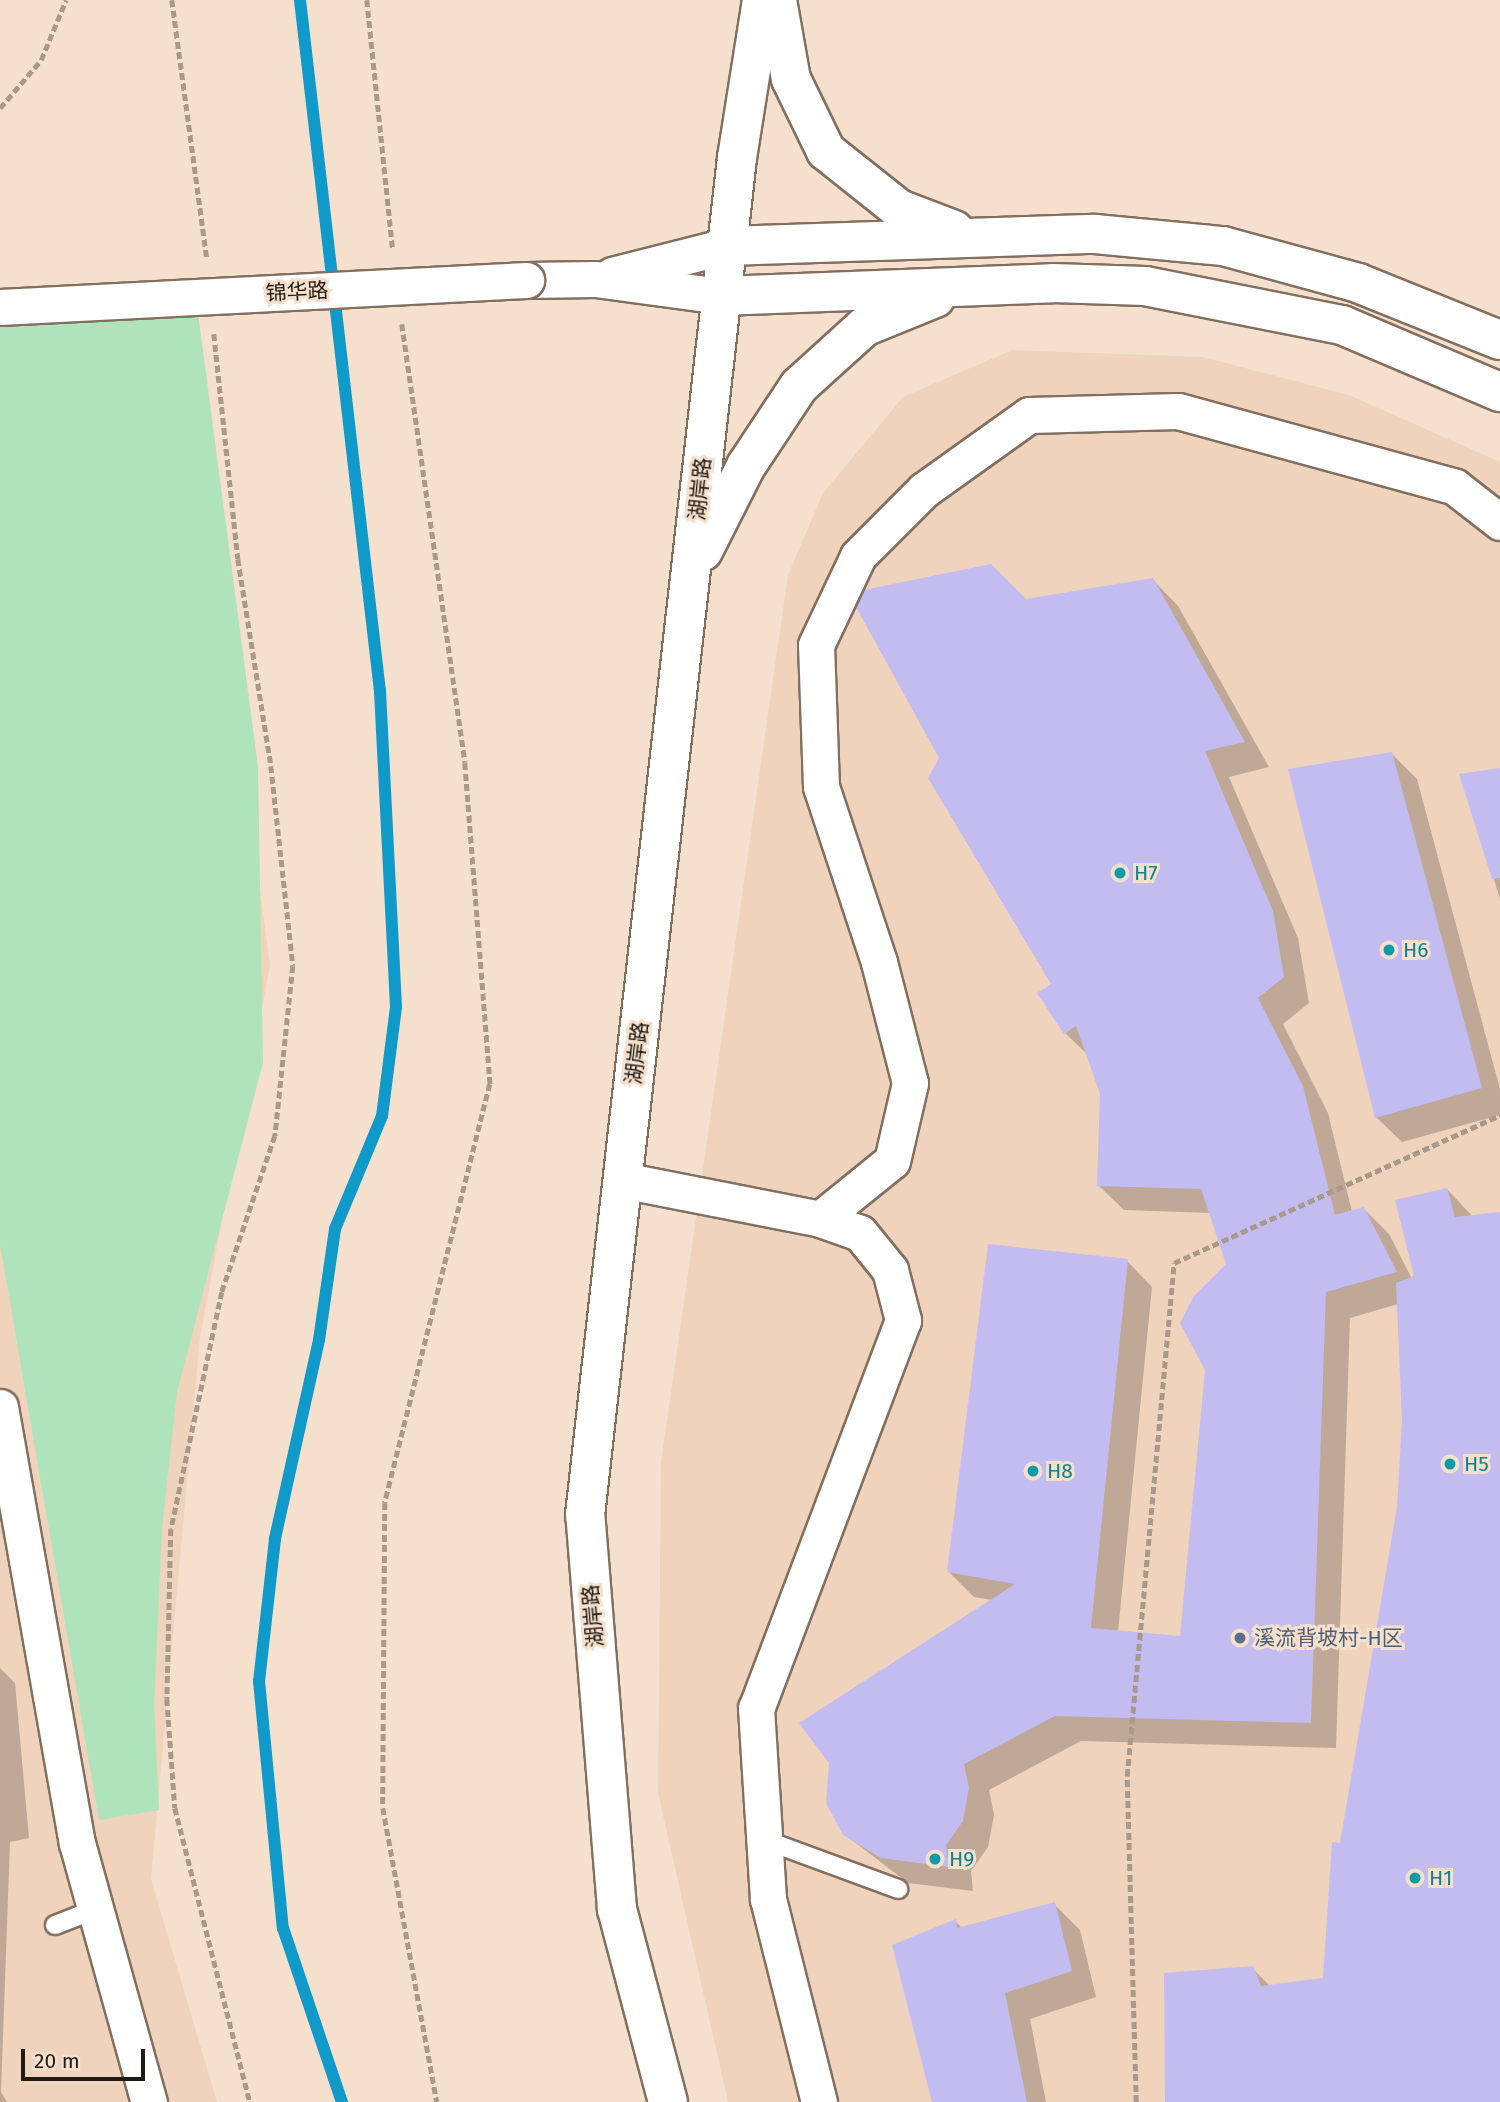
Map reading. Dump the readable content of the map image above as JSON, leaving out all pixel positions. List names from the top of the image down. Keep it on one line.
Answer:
{"streets":{"street":["锦华路","湖岸路"]},"crossings":[["锦华路","湖岸路"]],"places":["H7","H6","H5","H8","溪流背坡村-H区","H9","H1"],"scale_bar":"20 m"}
